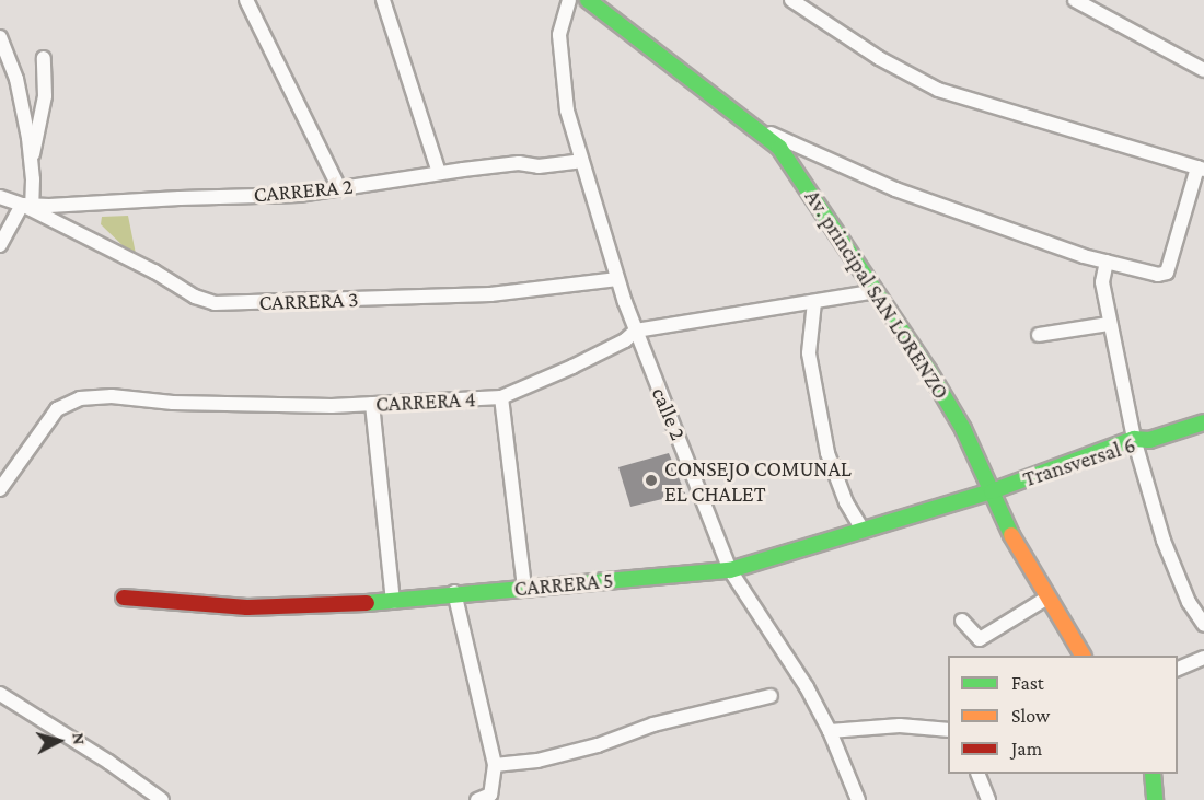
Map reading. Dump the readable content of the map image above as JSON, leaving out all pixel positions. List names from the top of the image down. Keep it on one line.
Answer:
{"streets":{"street":["CARRERA 2","Av. principal SAN LORENZO","CARRERA 3","CARRERA 4","calle 2","Transversal 6","CARRERA 5"]},"crossings":[["CARRERA 2","CARRERA 3"],["CARRERA 2","calle 2"],["Av. principal SAN LORENZO","CARRERA 4"],["Av. principal SAN LORENZO","Transversal 6"],["Av. principal SAN LORENZO","CARRERA 5"],["CARRERA 3","calle 2"],["CARRERA 4","calle 2"],["calle 2","CARRERA 5"],["Transversal 6","CARRERA 5"]],"places":["CONSEJO COMUNAL EL CHALET"],"legend":["Fast","Slow","Jam"],"north":"right"}
